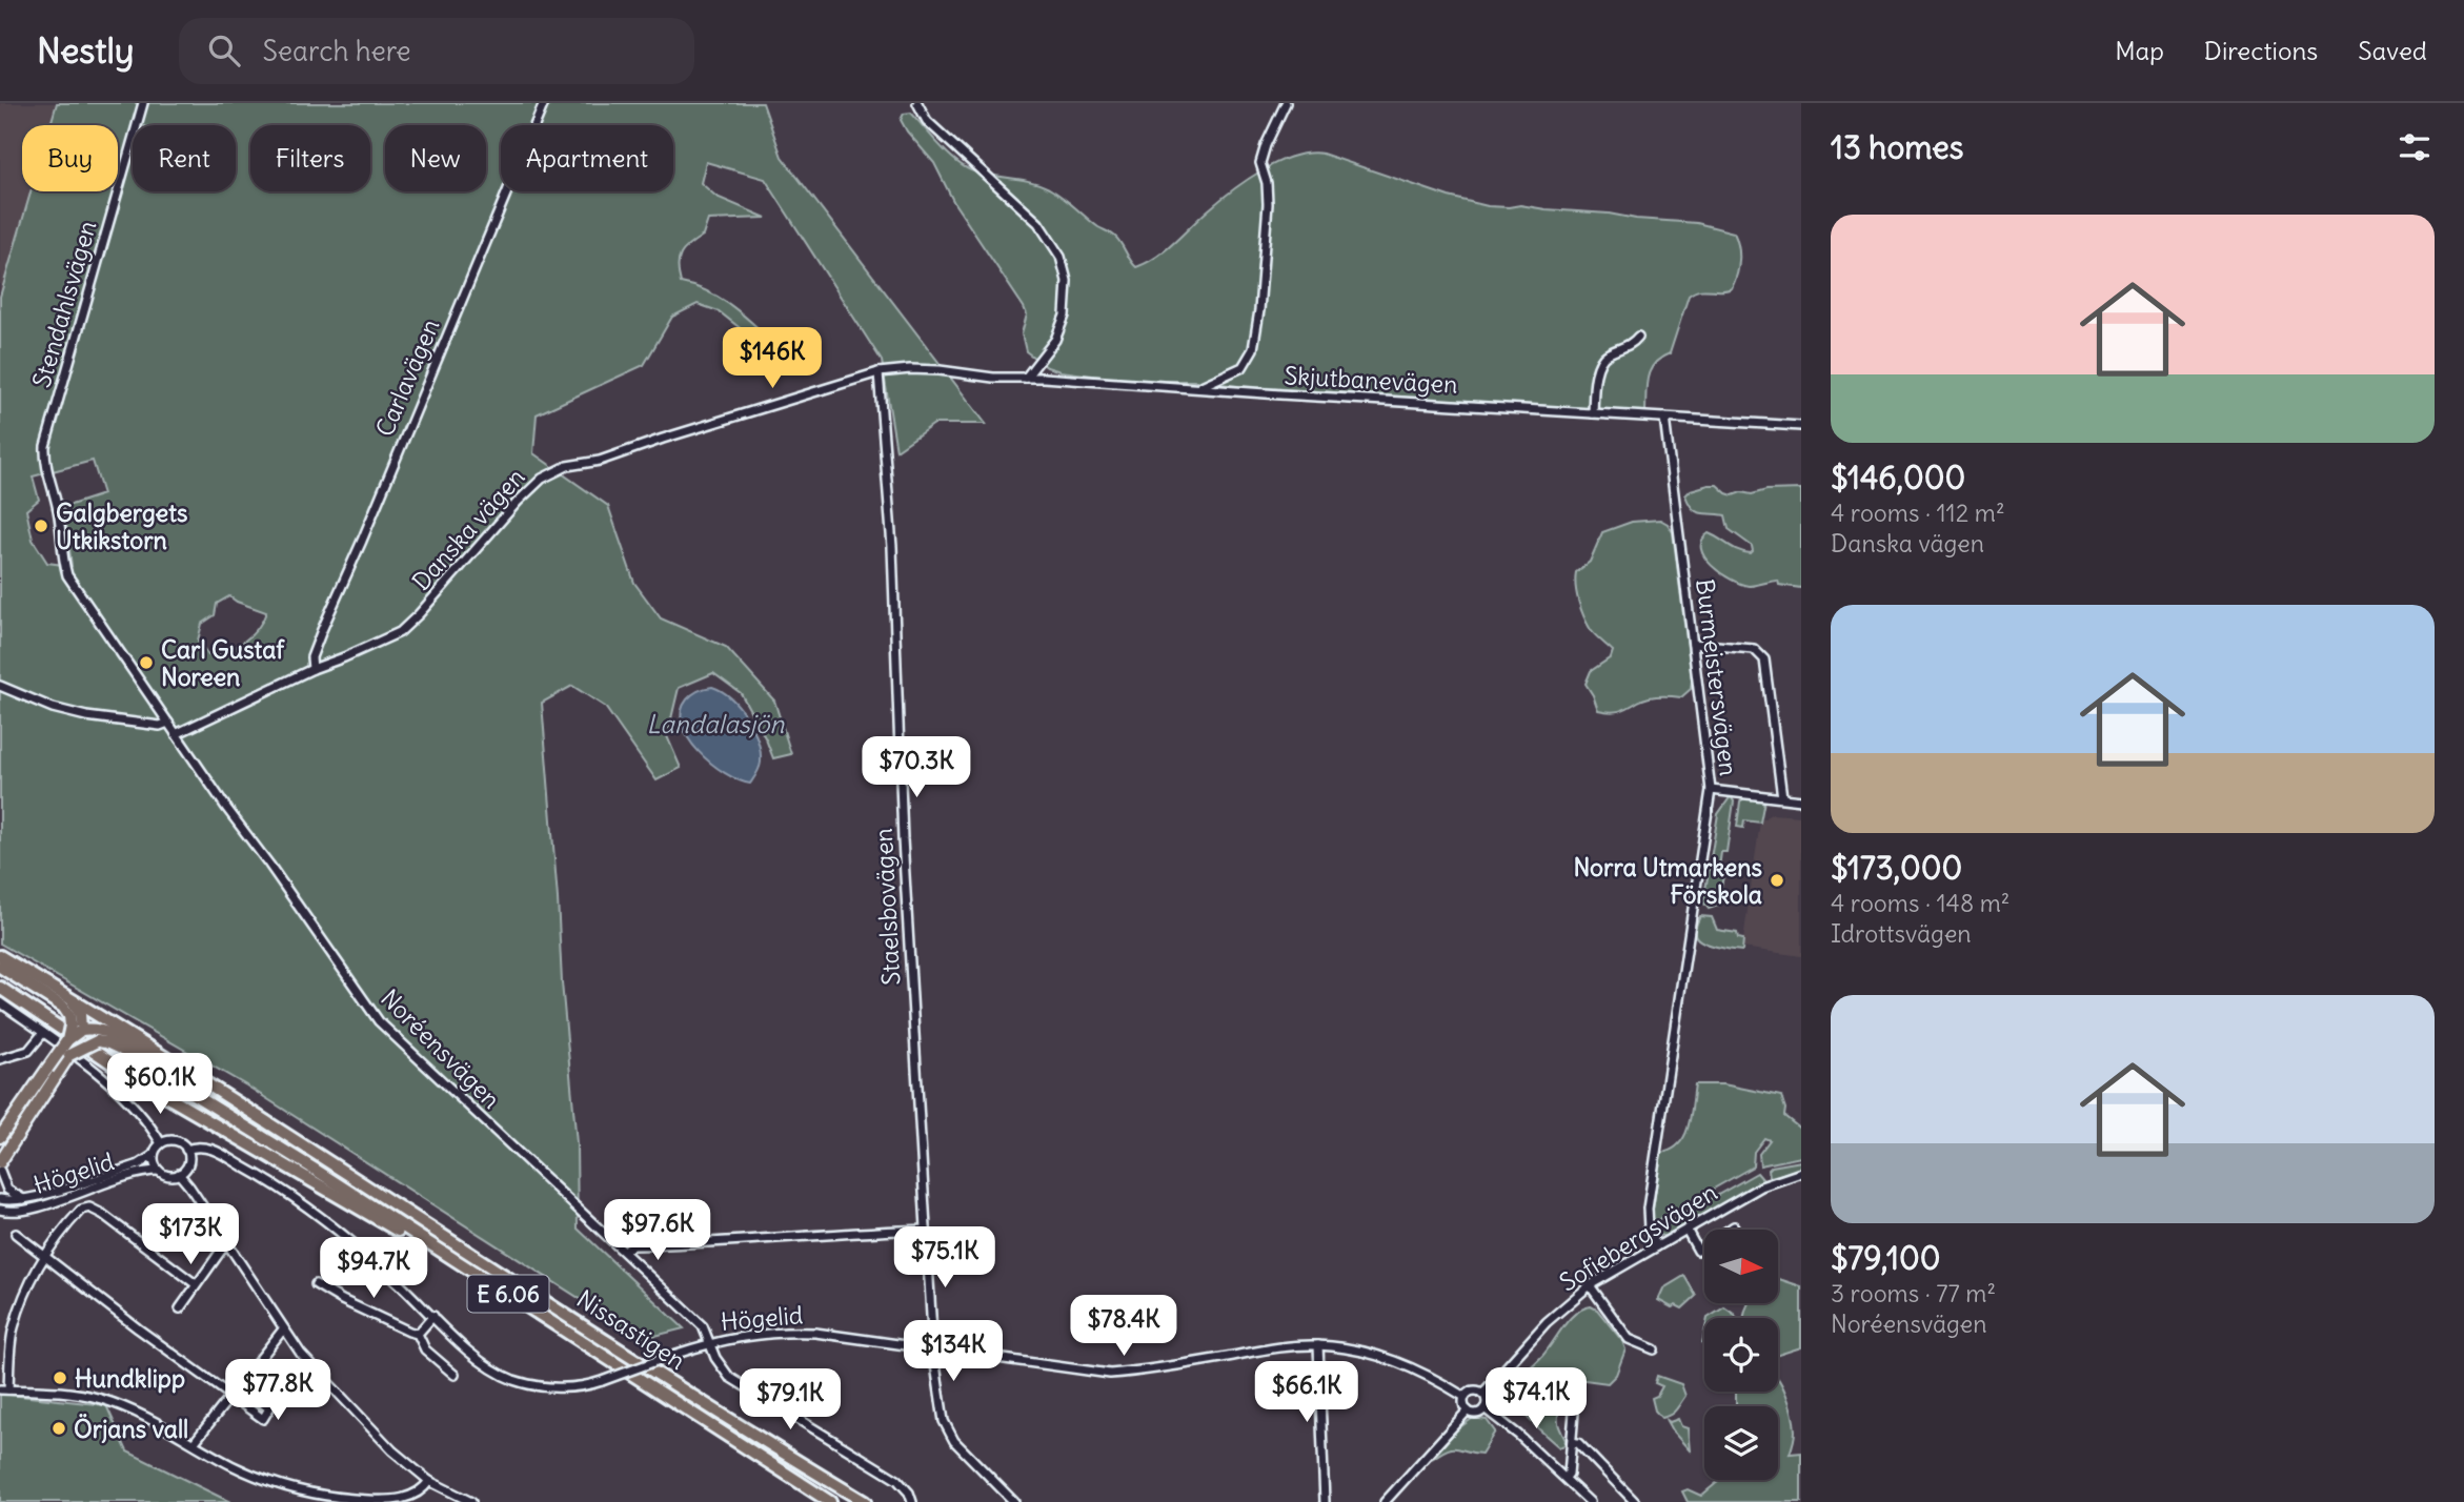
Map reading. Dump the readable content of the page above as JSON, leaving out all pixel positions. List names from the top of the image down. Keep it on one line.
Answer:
{"streets":{"highway":["E 6.06","Nissastigen"],"street":["Stendahlsvägen","Carlavägen","Skjutbanevägen","Danska vägen","Burmeistersvägen","Staelsbovägen","Noréensvägen","Högelid","Sofiebergsvägen"]},"crossings":[["Stendahlsvägen","Noréensvägen"],["Carlavägen","Danska vägen"],["Skjutbanevägen","Danska vägen"],["Skjutbanevägen","Burmeistersvägen"],["Danska vägen","Staelsbovägen"],["Danska vägen","Noréensvägen"],["Burmeistersvägen","Sofiebergsvägen"],["Staelsbovägen","Högelid"],["Noréensvägen","Högelid"],["Högelid","Sofiebergsvägen"],["E 6.06","Nissastigen"]],"water":["Landalasjön"],"places":["Galgbergets Utkikstorn","Carl Gustaf Noreen","Norra Utmarkens Förskola","Hundklipp","Örjans vall"],"north":"right","page":{"header":"Nestly","search":"Search here","nav":["Map","Directions","Saved"],"heading":"13 homes","chip":["Buy","Rent","Filters","New","Apartment"],"list":[{"name":"$146,000","note":"4 rooms · 112 m² · Danska vägen"},{"name":"$173,000","note":"4 rooms · 148 m² · Idrottsvägen"},{"name":"$79,100","note":"3 rooms · 77 m² · Noréensvägen"}],"price":["$146K","$70.3K","$60.1K","$97.6K","$173K","$75.1K","$94.7K","$78.4K","$134K","$77.8K","$66.1K","$74.1K","$79.1K"]}}
